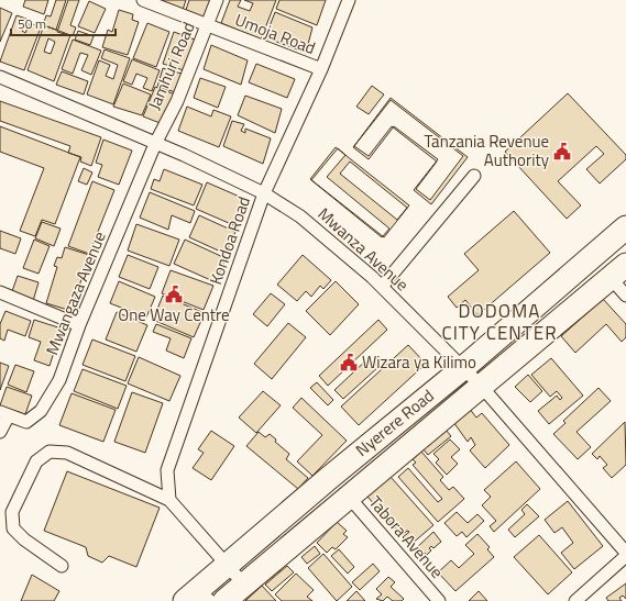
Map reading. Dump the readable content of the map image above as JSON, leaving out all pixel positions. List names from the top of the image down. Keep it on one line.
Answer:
{"streets":{"highway":["Nyerere Road"],"street":["Umoja Road","Jamhuri Road","Kondoa Road","Mwanza Avenue","Mwangaza Avenue","Tabora Avenue"]},"crossings":[["Umoja Road","Jamhuri Road"],["Umoja Road","Kondoa Road"],["Jamhuri Road","Mwanza Avenue"],["Jamhuri Road","Mwangaza Avenue"],["Kondoa Road","Mwanza Avenue"],["Mwanza Avenue","Mwangaza Avenue"],["Mwanza Avenue","Nyerere Road"],["Nyerere Road","Tabora Avenue"]],"districts":["DODOMA CITY CENTER"],"places":{"public building":["Tanzania Revenue Authority","One Way Centre","Wizara ya Kilimo"]},"scale_bar":"50 m"}
